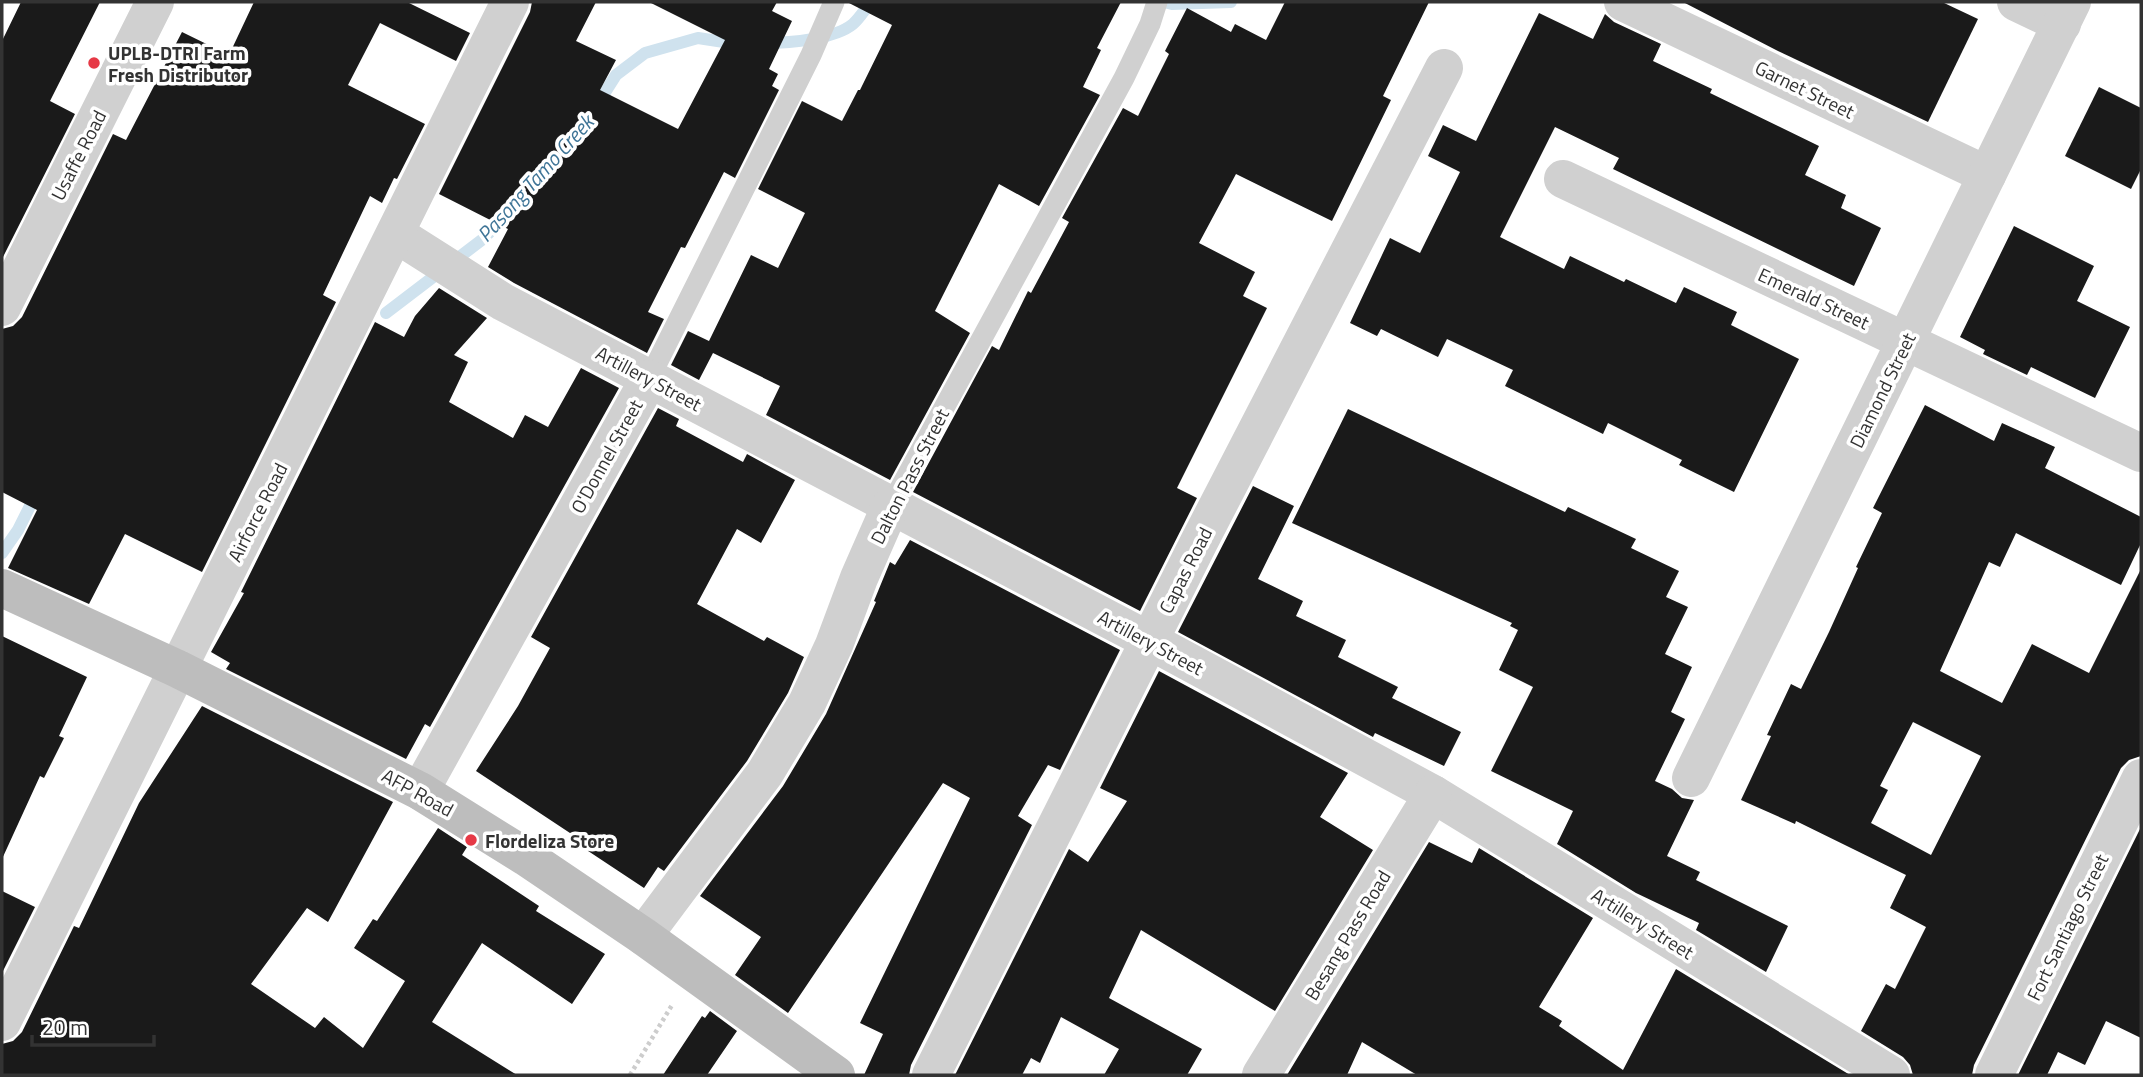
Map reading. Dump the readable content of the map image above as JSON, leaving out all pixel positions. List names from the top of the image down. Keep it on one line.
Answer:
{"streets":{"street":["Garnet Street","Usaffe Road","Emerald Street","Artillery Street","Diamond Street","O'Donnel Street","Dalton Pass Street","Airforce Road","Capas Road","AFP Road","Fort Santiago Street","Besang Pass Road"]},"crossings":[["Garnet Street","Diamond Street"],["Emerald Street","Diamond Street"],["Artillery Street","O'Donnel Street"],["Artillery Street","Dalton Pass Street"],["Artillery Street","Airforce Road"],["Artillery Street","Capas Road"],["Artillery Street","Besang Pass Road"],["O'Donnel Street","AFP Road"],["Dalton Pass Street","AFP Road"],["Airforce Road","AFP Road"]],"water":["Pasong Tamo Creek"],"places":["UPLB-DTRI Farm Fresh Distributor","Flordeliza Store"],"scale_bar":"20 m"}
